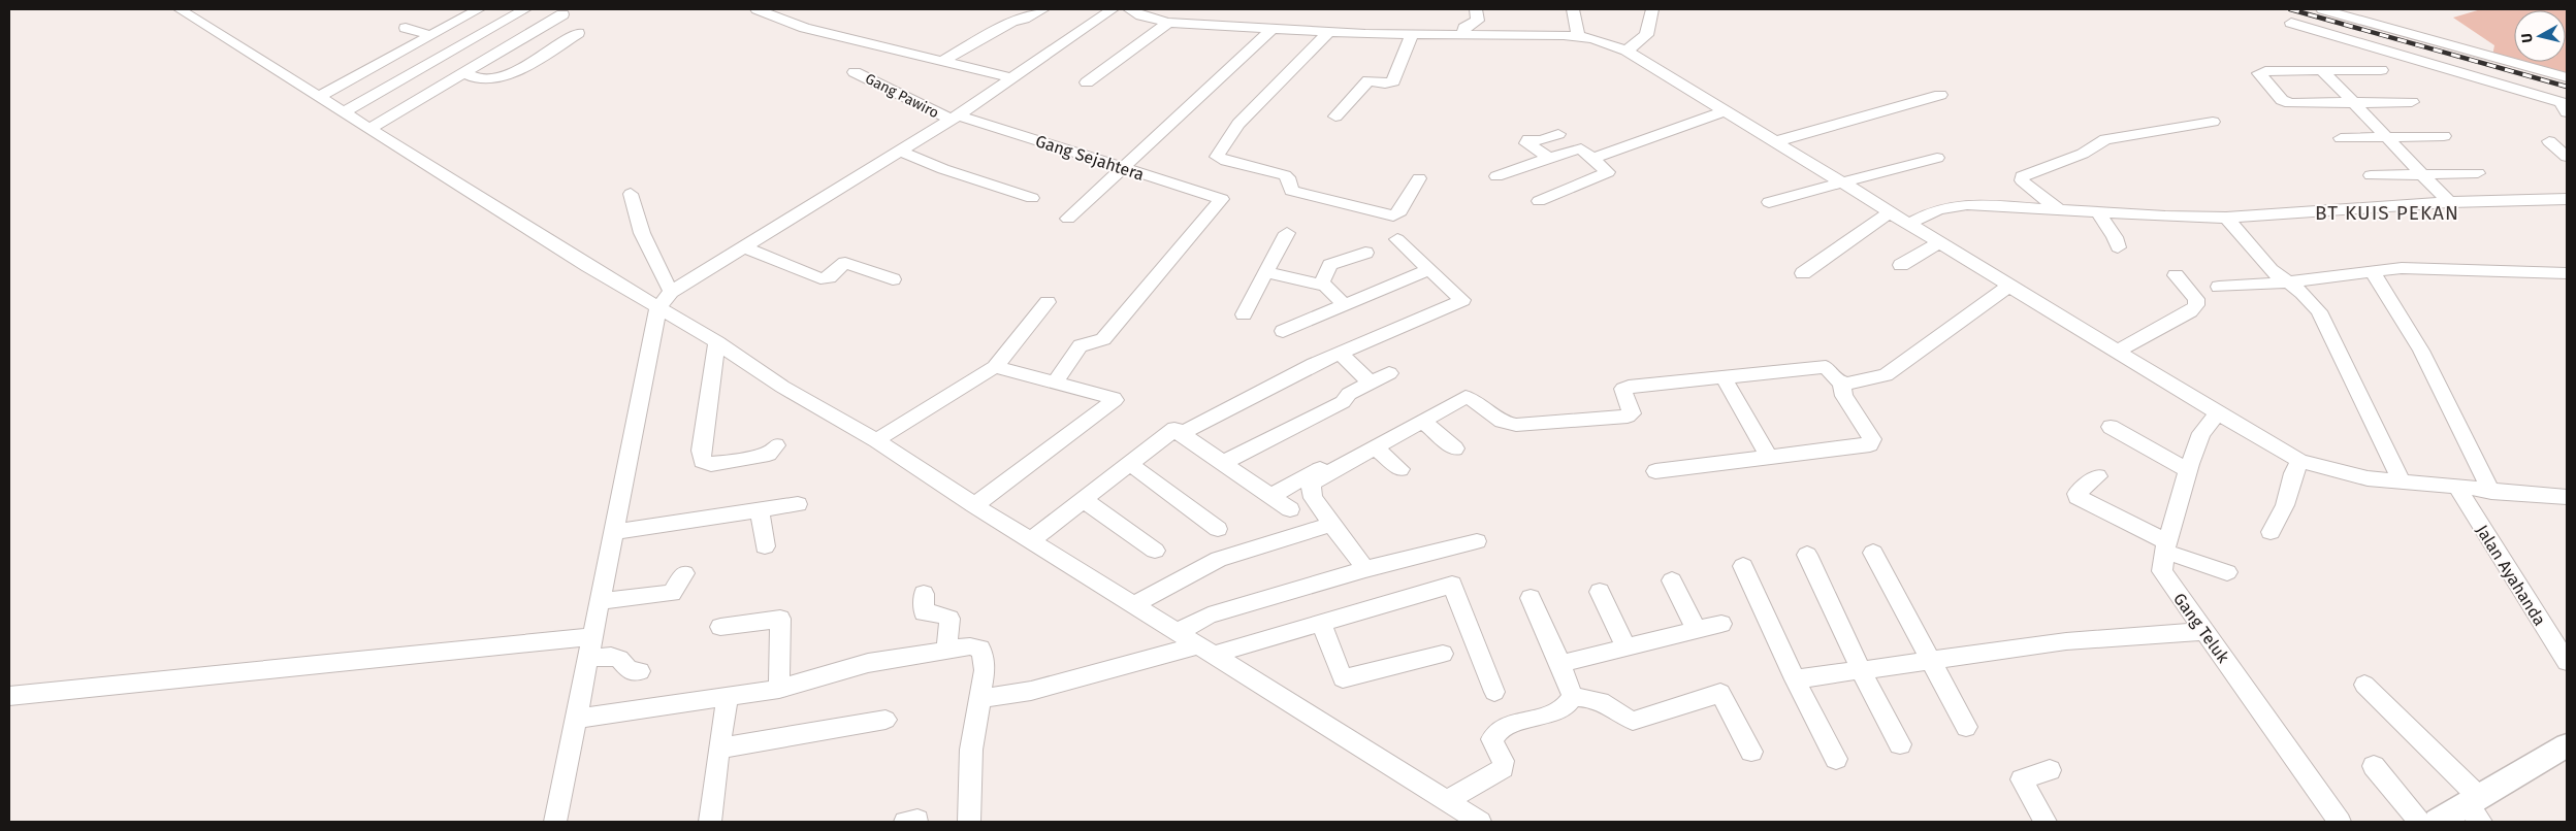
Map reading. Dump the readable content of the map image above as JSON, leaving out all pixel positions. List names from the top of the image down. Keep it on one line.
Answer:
{"streets":{"street":["Gang Pawiro","Gang Sejahtera","Jalan Ayahanda","Gang Teluk"]},"crossings":[["Gang Pawiro","Gang Sejahtera"]],"districts":["BT KUIS PEKAN"],"north":"left"}
